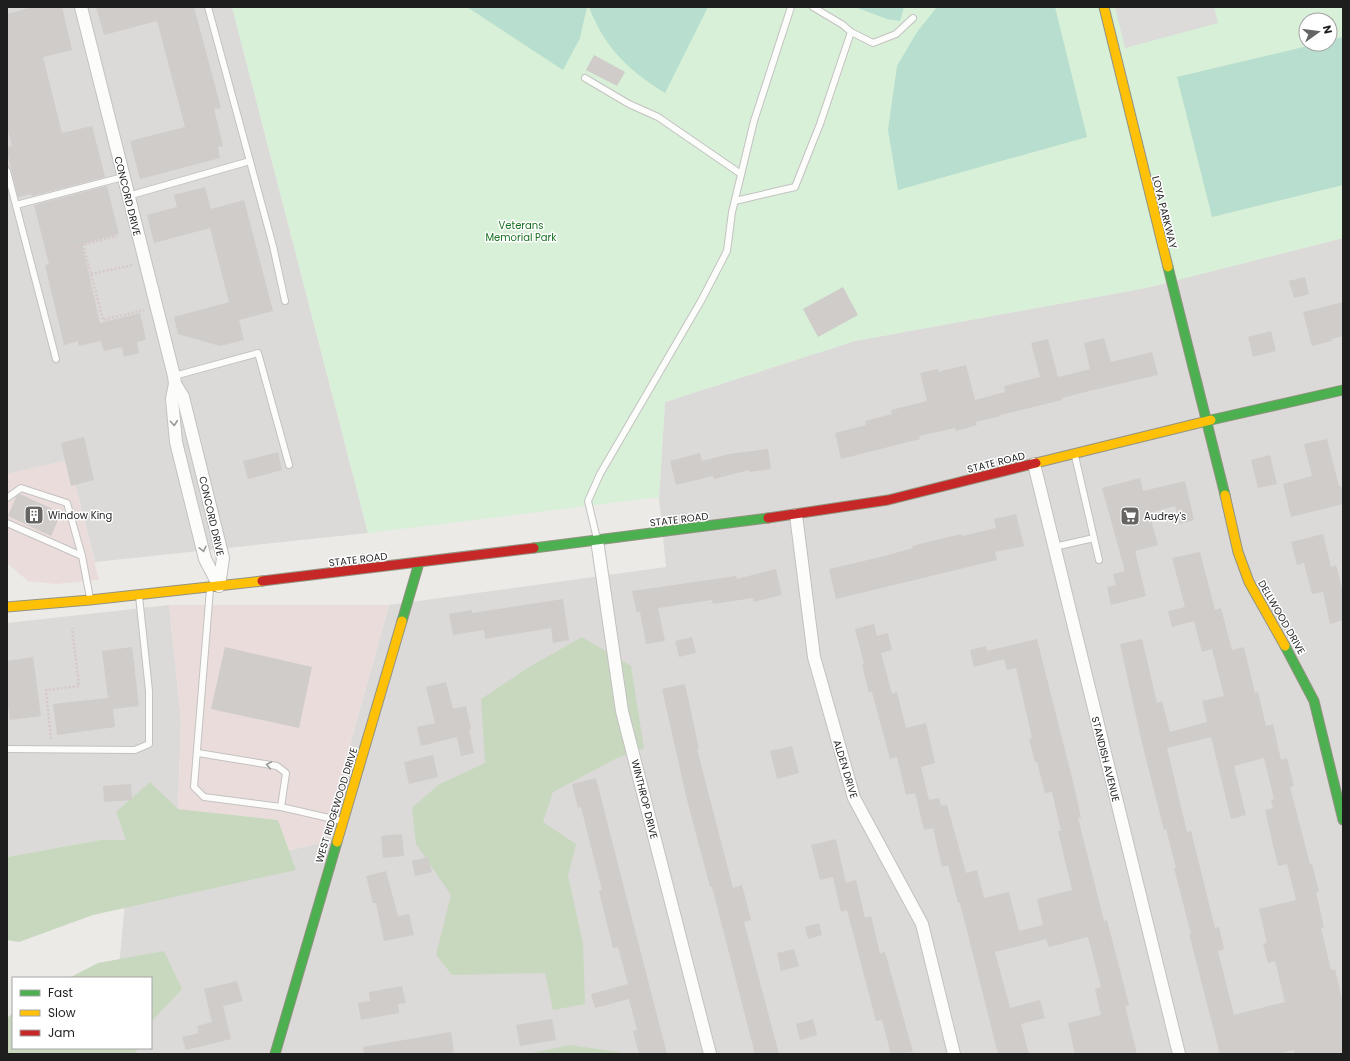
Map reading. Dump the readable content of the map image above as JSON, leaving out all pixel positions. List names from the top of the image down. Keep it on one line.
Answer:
{"streets":{"main road":["LOYA PARKWAY","STATE ROAD","DELLWOOD DRIVE","WEST RIDGEWOOD DRIVE"],"street":["CONCORD DRIVE","STANDISH AVENUE","ALDEN DRIVE","WINTHROP DRIVE"]},"crossings":[["CONCORD DRIVE","STATE ROAD"],["LOYA PARKWAY","STATE ROAD"],["LOYA PARKWAY","DELLWOOD DRIVE"],["STATE ROAD","DELLWOOD DRIVE"],["STATE ROAD","STANDISH AVENUE"],["STATE ROAD","ALDEN DRIVE"],["STATE ROAD","WINTHROP DRIVE"],["STATE ROAD","WEST RIDGEWOOD DRIVE"]],"parks":["Veterans Memorial Park"],"places":{"building":["Window King"],"supermarket":["Audrey's"]},"legend":["Fast","Slow","Jam"],"north":"right"}
